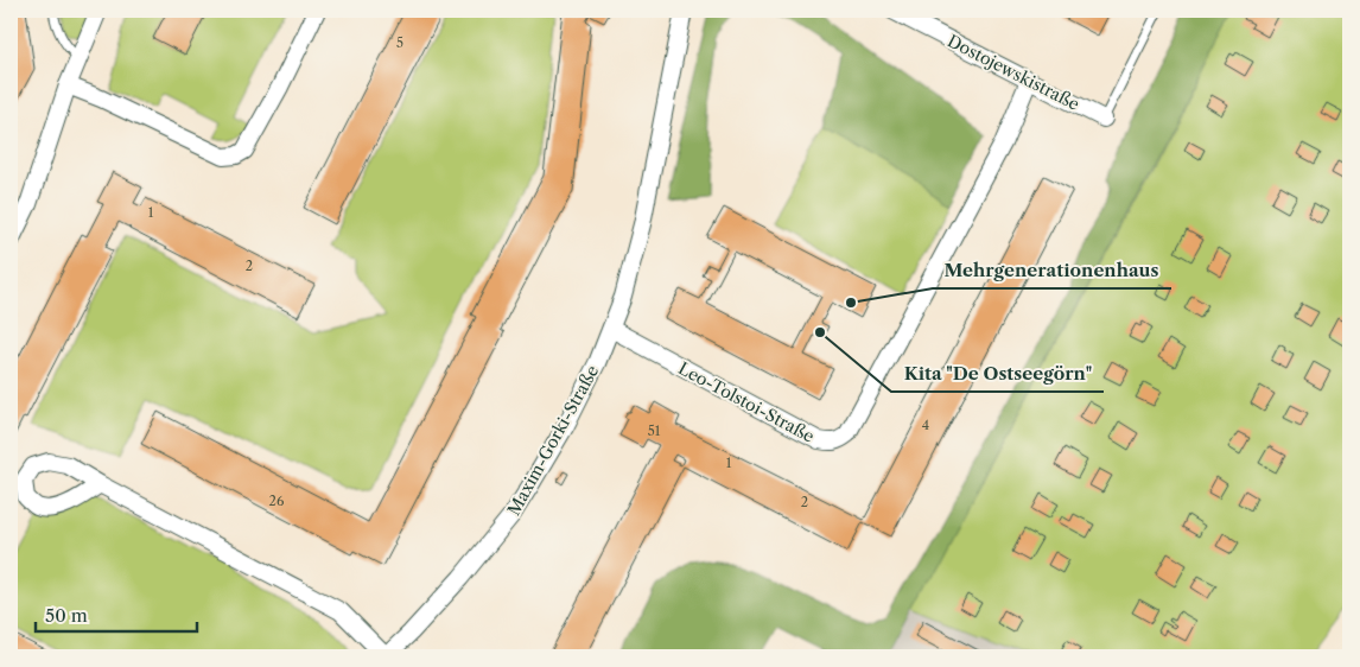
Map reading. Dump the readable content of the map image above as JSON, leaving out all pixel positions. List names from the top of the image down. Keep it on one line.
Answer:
{"streets":{"street":["Dostojewskistraße","Leo-Tolstoi-Straße","Maxim-Gorki-Straße"]},"crossings":[["Dostojewskistraße","Leo-Tolstoi-Straße"],["Leo-Tolstoi-Straße","Maxim-Gorki-Straße"]],"places":["Mehrgenerationenhaus","Kita \"De Ostseegörn\""],"house_numbers":["5","1","2","4","51","1","26","2"],"scale_bar":"50 m"}
